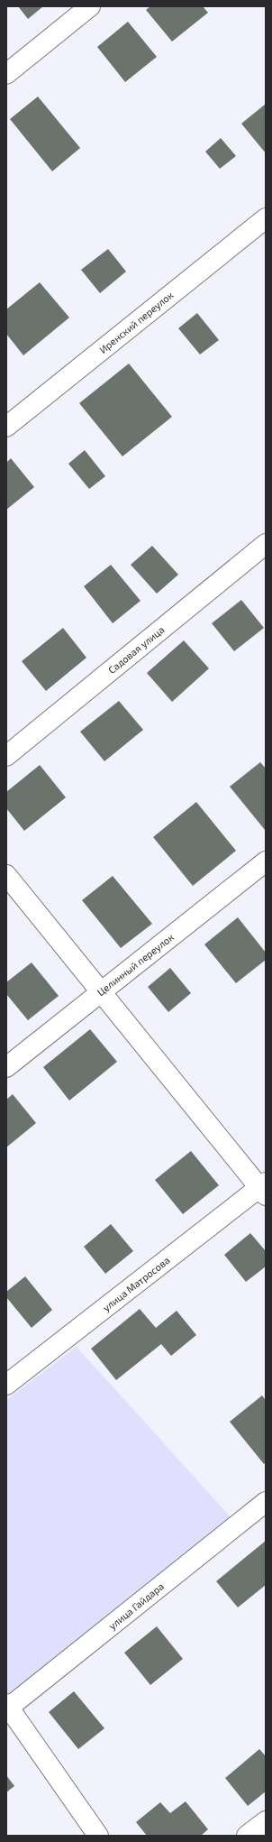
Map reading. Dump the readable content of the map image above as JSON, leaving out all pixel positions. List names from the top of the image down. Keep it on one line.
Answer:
{"streets":{"street":["Иренский переулок","Садовая улица","Целинный переулок","улица Матросова","улица Гайдара"]}}
